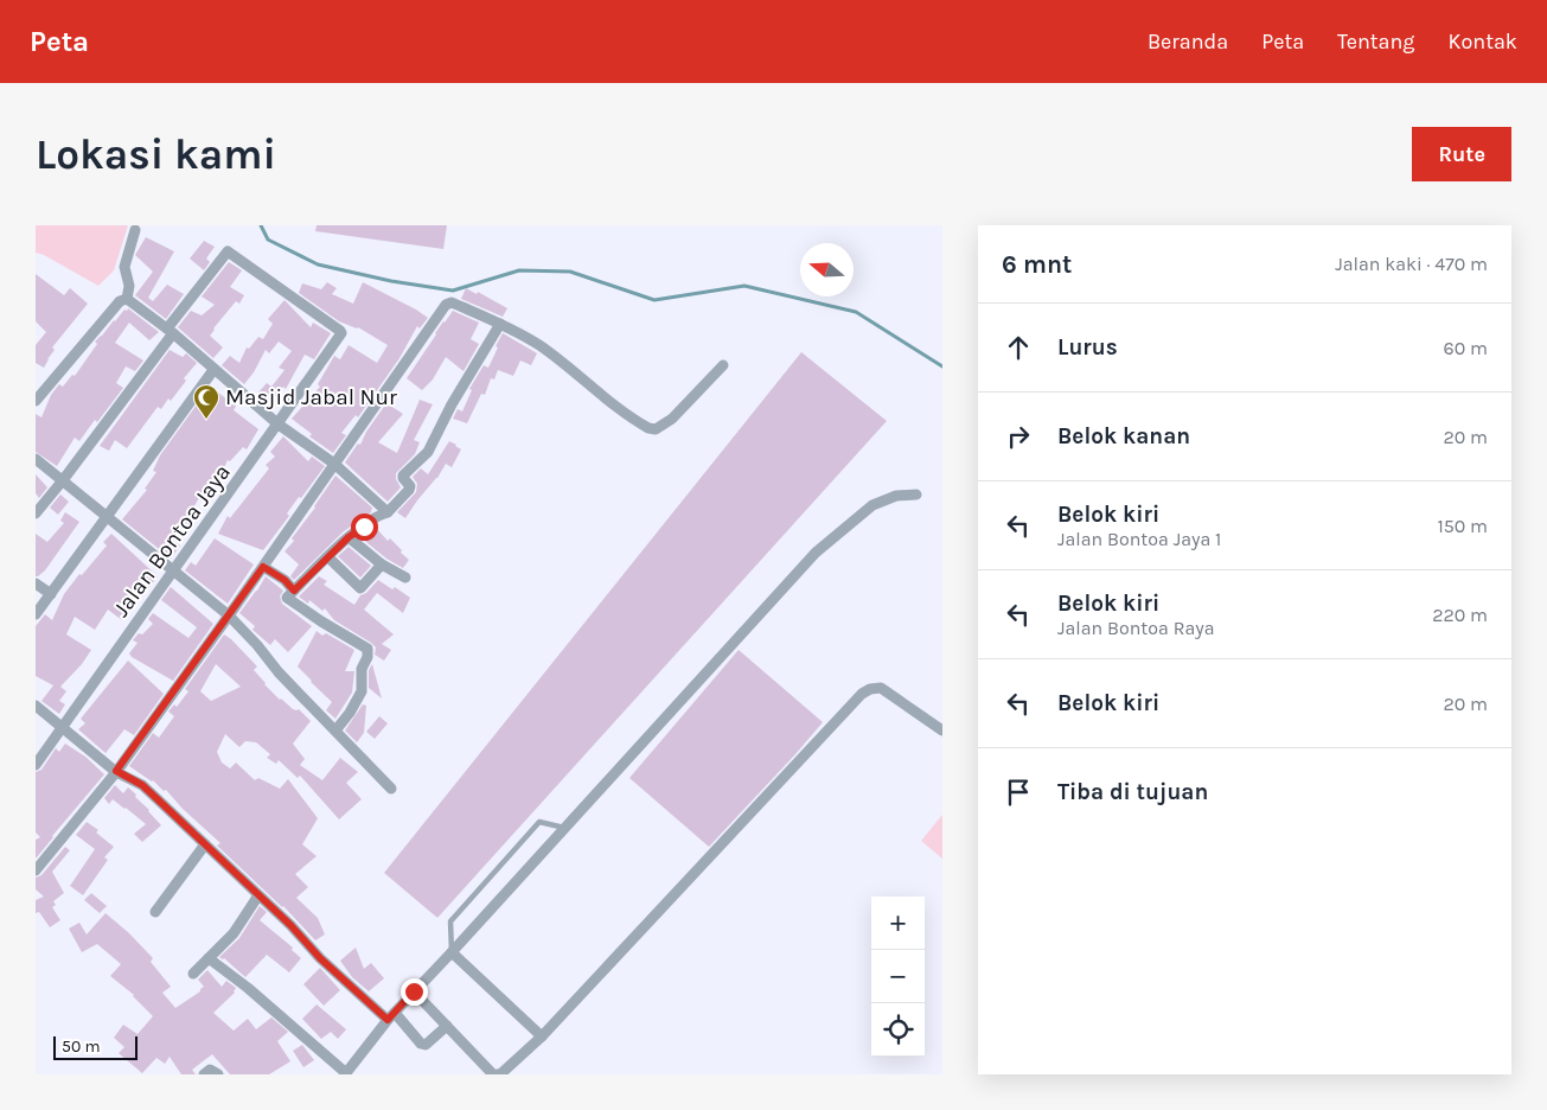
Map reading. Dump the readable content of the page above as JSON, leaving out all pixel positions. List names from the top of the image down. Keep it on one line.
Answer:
{"streets":{"street":["Jalan Bontoa Jaya"]},"places":{"mosque":["Masjid Jabal Nur"]},"scale_bar":"50 m","north":"left","page":{"header":"Peta","nav":["Beranda","Peta","Tentang","Kontak"],"buttons":"Rute","title":"Lokasi kami","heading":["6 mnt","Jalan kaki · 470 m"],"list":[["Lurus","60 m"],["Belok kanan","20 m"],["Belok kiri","Jalan Bontoa Jaya 1","150 m"],["Belok kiri","Jalan Bontoa Raya","220 m"],["Belok kiri","20 m"],"Tiba di tujuan"],"map_buttons":["+","−"],"scale":"50 m"}}
